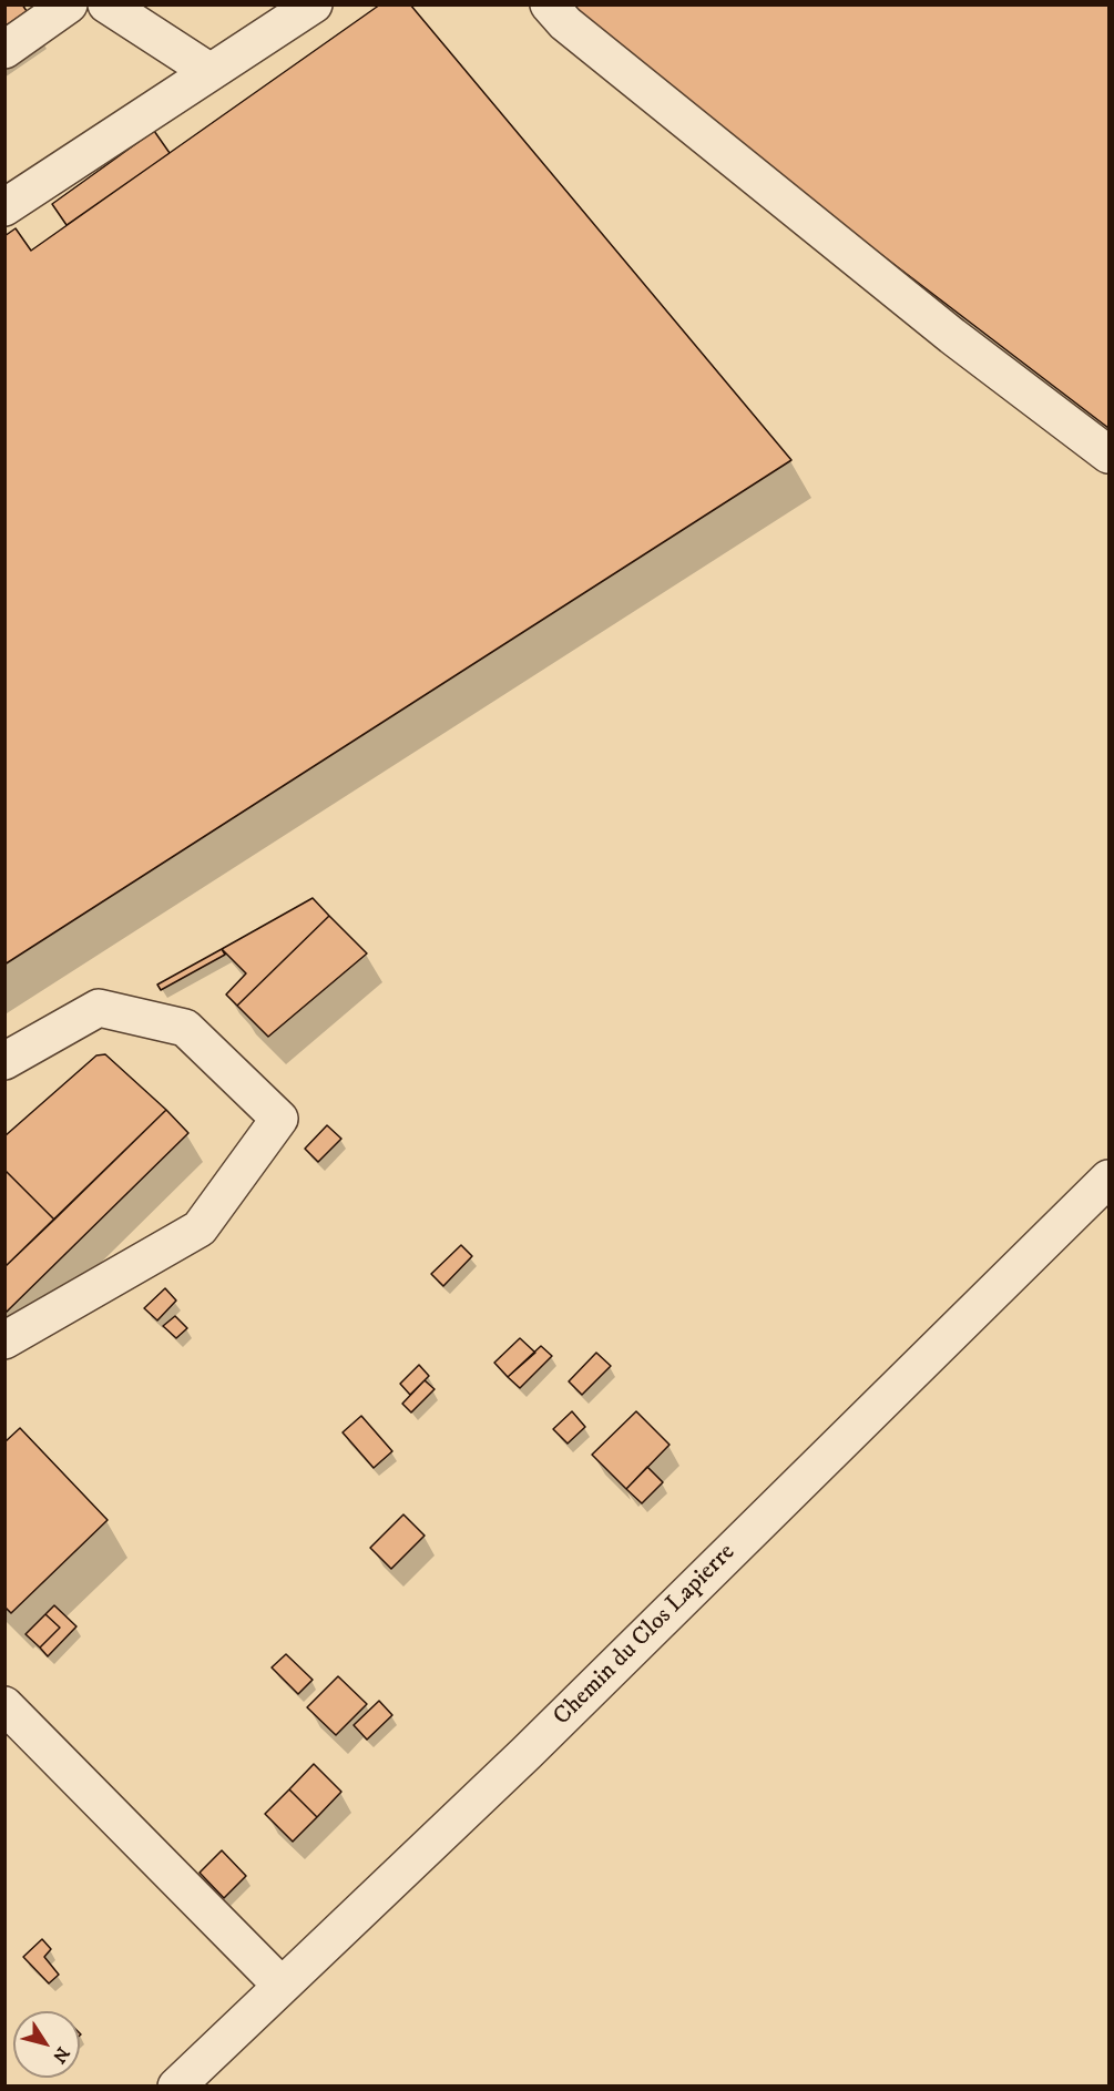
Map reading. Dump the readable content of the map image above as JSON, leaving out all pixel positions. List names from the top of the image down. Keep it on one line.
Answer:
{"streets":{"street":["Chemin du Clos Lapierre"]},"north":"bottom right"}
